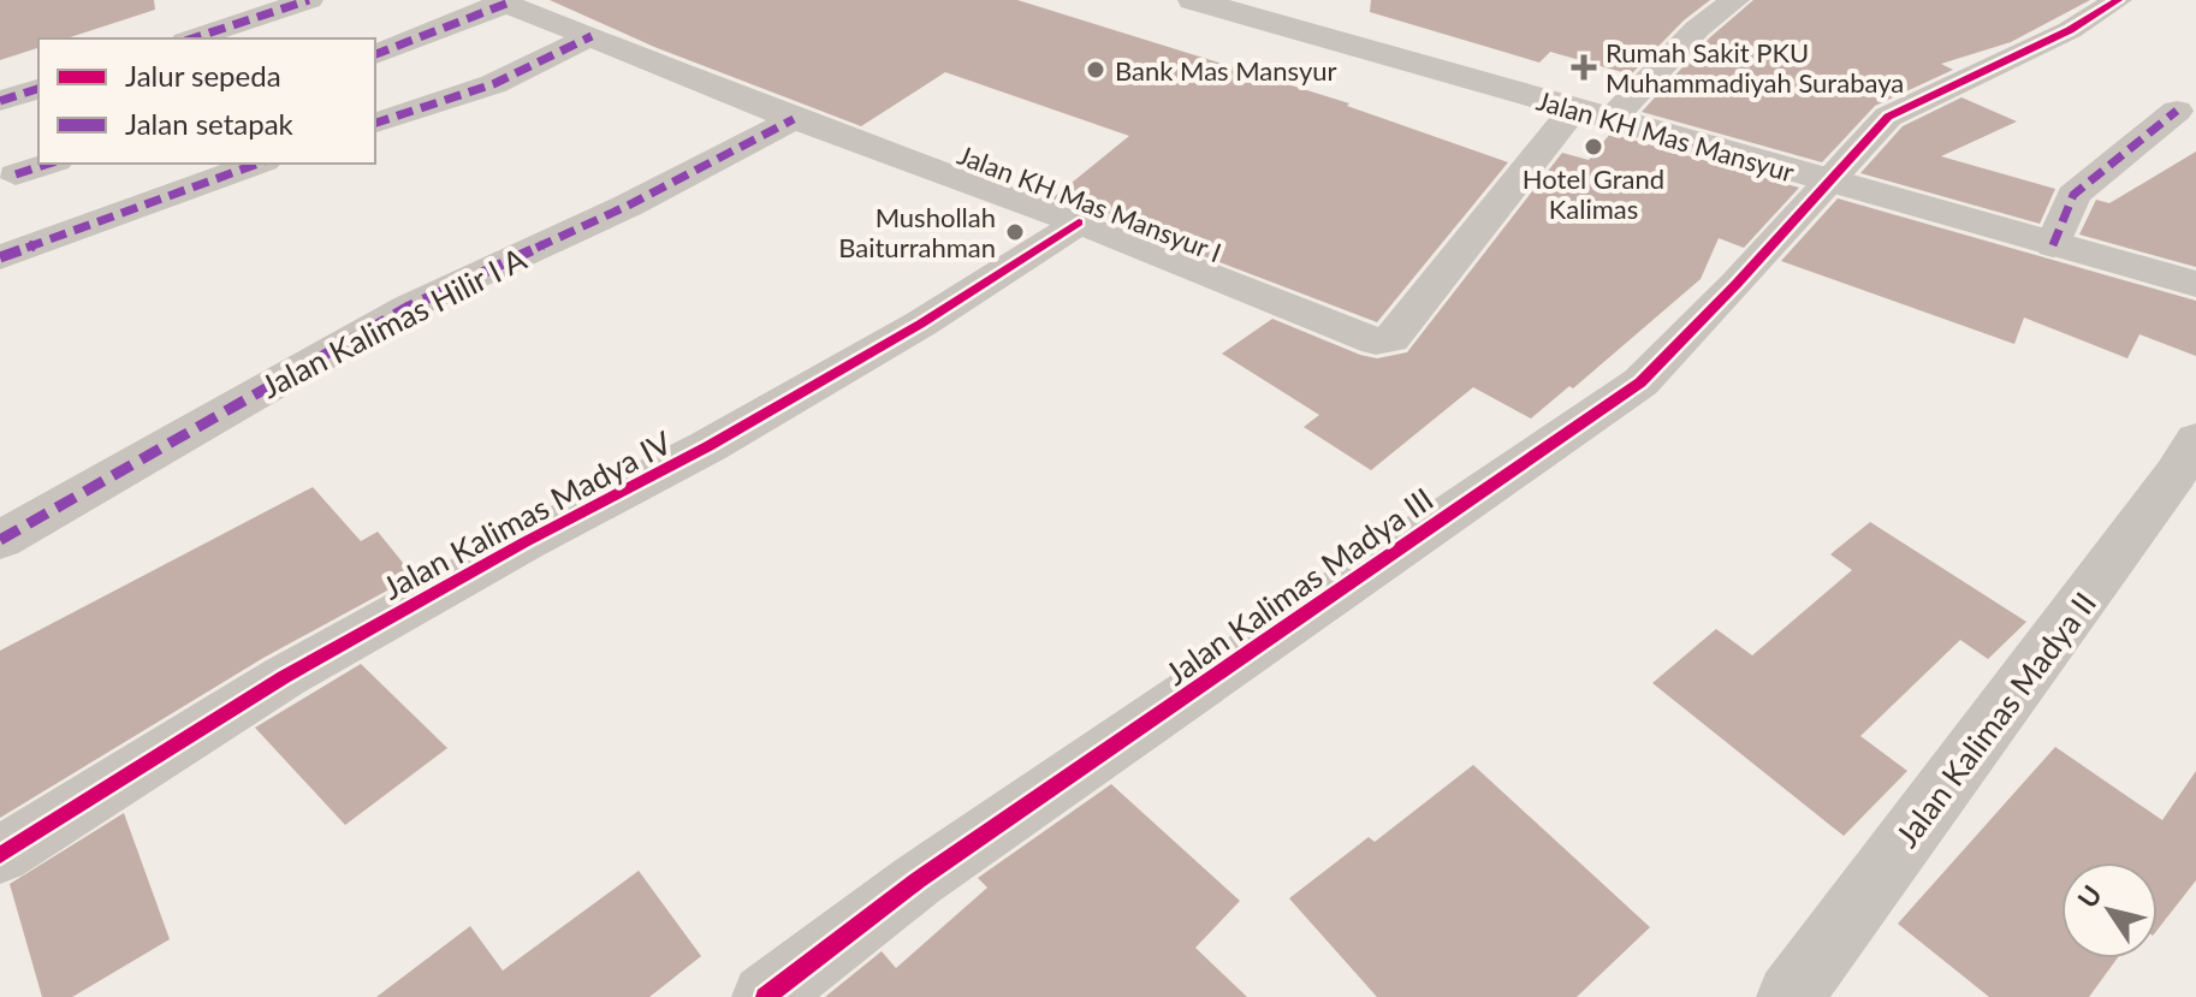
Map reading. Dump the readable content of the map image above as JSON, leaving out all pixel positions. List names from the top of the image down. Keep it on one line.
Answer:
{"streets":{"street":["Jalan KH Mas Mansyur","Jalan KH Mas Mansyur I","Jalan Kalimas Hilir I A","Jalan Kalimas Madya IV","Jalan Kalimas Madya III","Jalan Kalimas Madya II"]},"crossings":[["Jalan KH Mas Mansyur","Jalan KH Mas Mansyur I"],["Jalan KH Mas Mansyur","Jalan Kalimas Madya III"],["Jalan KH Mas Mansyur I","Jalan Kalimas Hilir I A"],["Jalan KH Mas Mansyur I","Jalan Kalimas Madya IV"]],"places":{"health":["Rumah Sakit PKU Muhammadiyah Surabaya"],"other":["Bank Mas Mansyur","Hotel Grand Kalimas","Mushollah Baiturrahman"]},"legend":["Jalur sepeda","Jalan setapak"],"north":"top left"}
